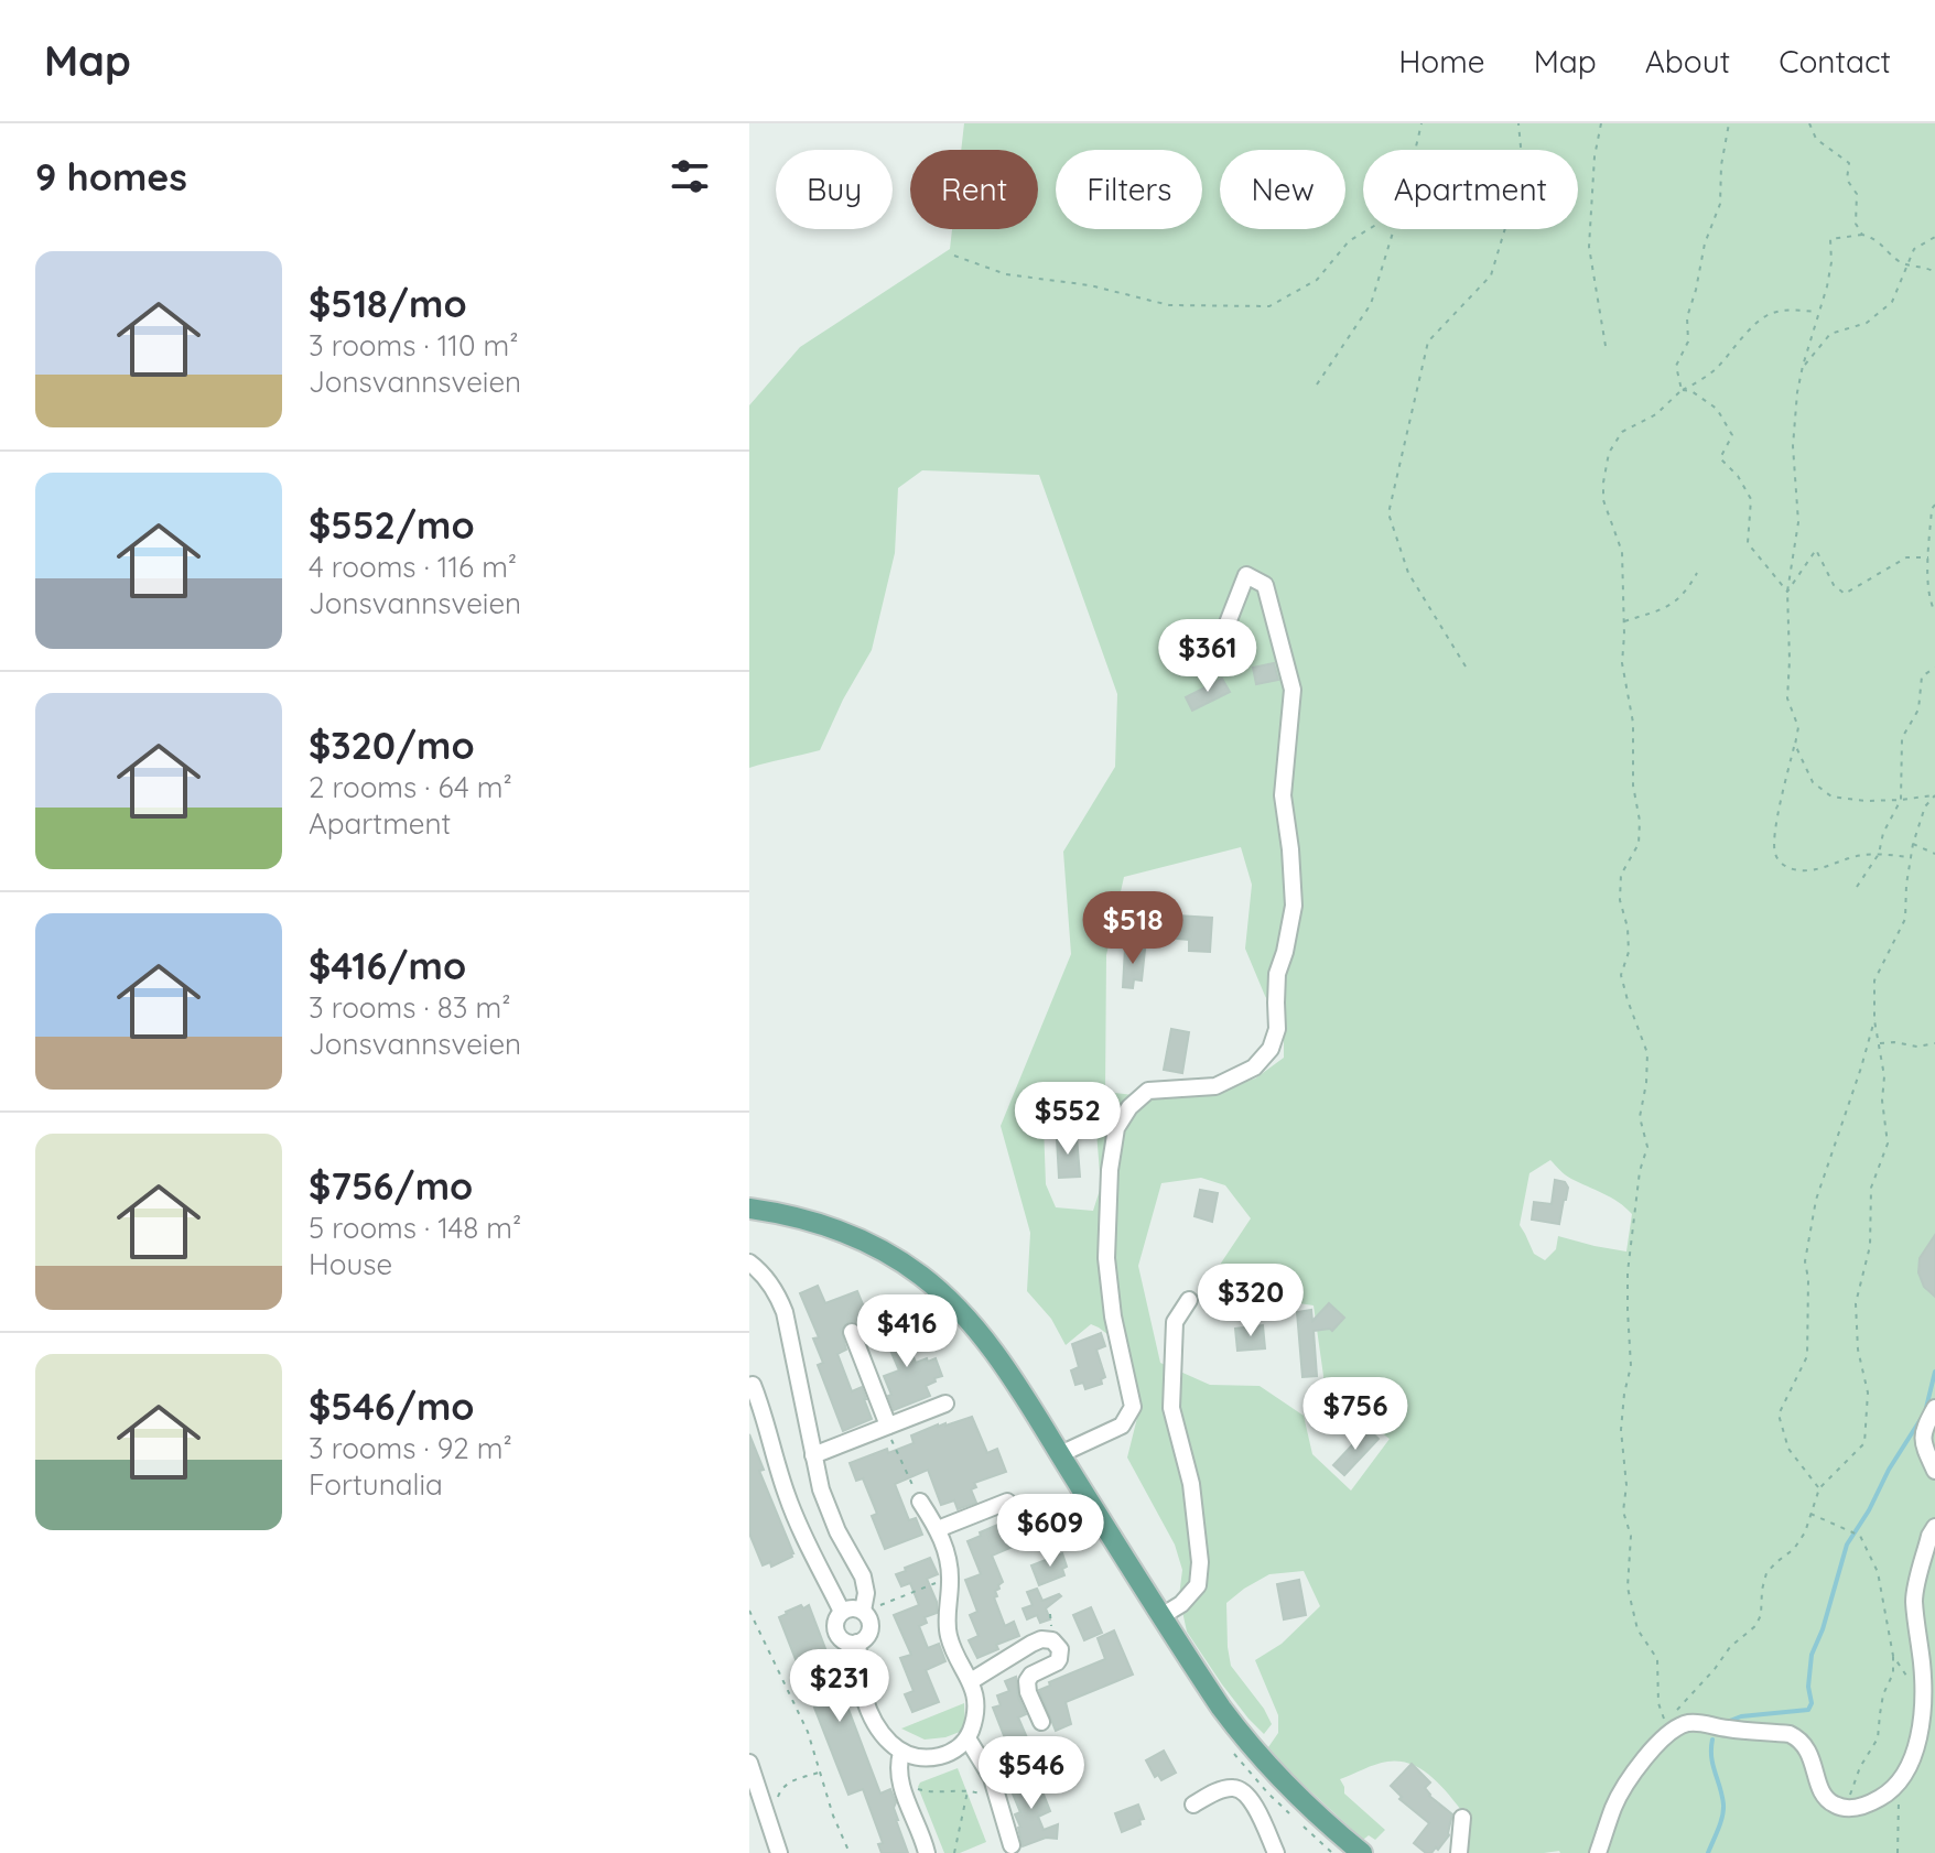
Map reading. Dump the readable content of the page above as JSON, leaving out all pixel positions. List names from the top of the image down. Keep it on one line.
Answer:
{"page":{"header":"Map","nav":["Home","Map","About","Contact"],"heading":"9 homes","chip":["Buy","Rent","Filters","New","Apartment"],"list":[{"name":"$518/mo","note":"3 rooms · 110 m² · Jonsvannsveien"},{"name":"$552/mo","note":"4 rooms · 116 m² · Jonsvannsveien"},{"name":"$320/mo","note":"2 rooms · 64 m² · Apartment"},{"name":"$416/mo","note":"3 rooms · 83 m² · Jonsvannsveien"},{"name":"$756/mo","note":"5 rooms · 148 m² · House"},{"name":"$546/mo","note":"3 rooms · 92 m² · Fortunalia"}],"price":["$361","$518","$552","$320","$416","$756","$609","$231","$546"]}}
